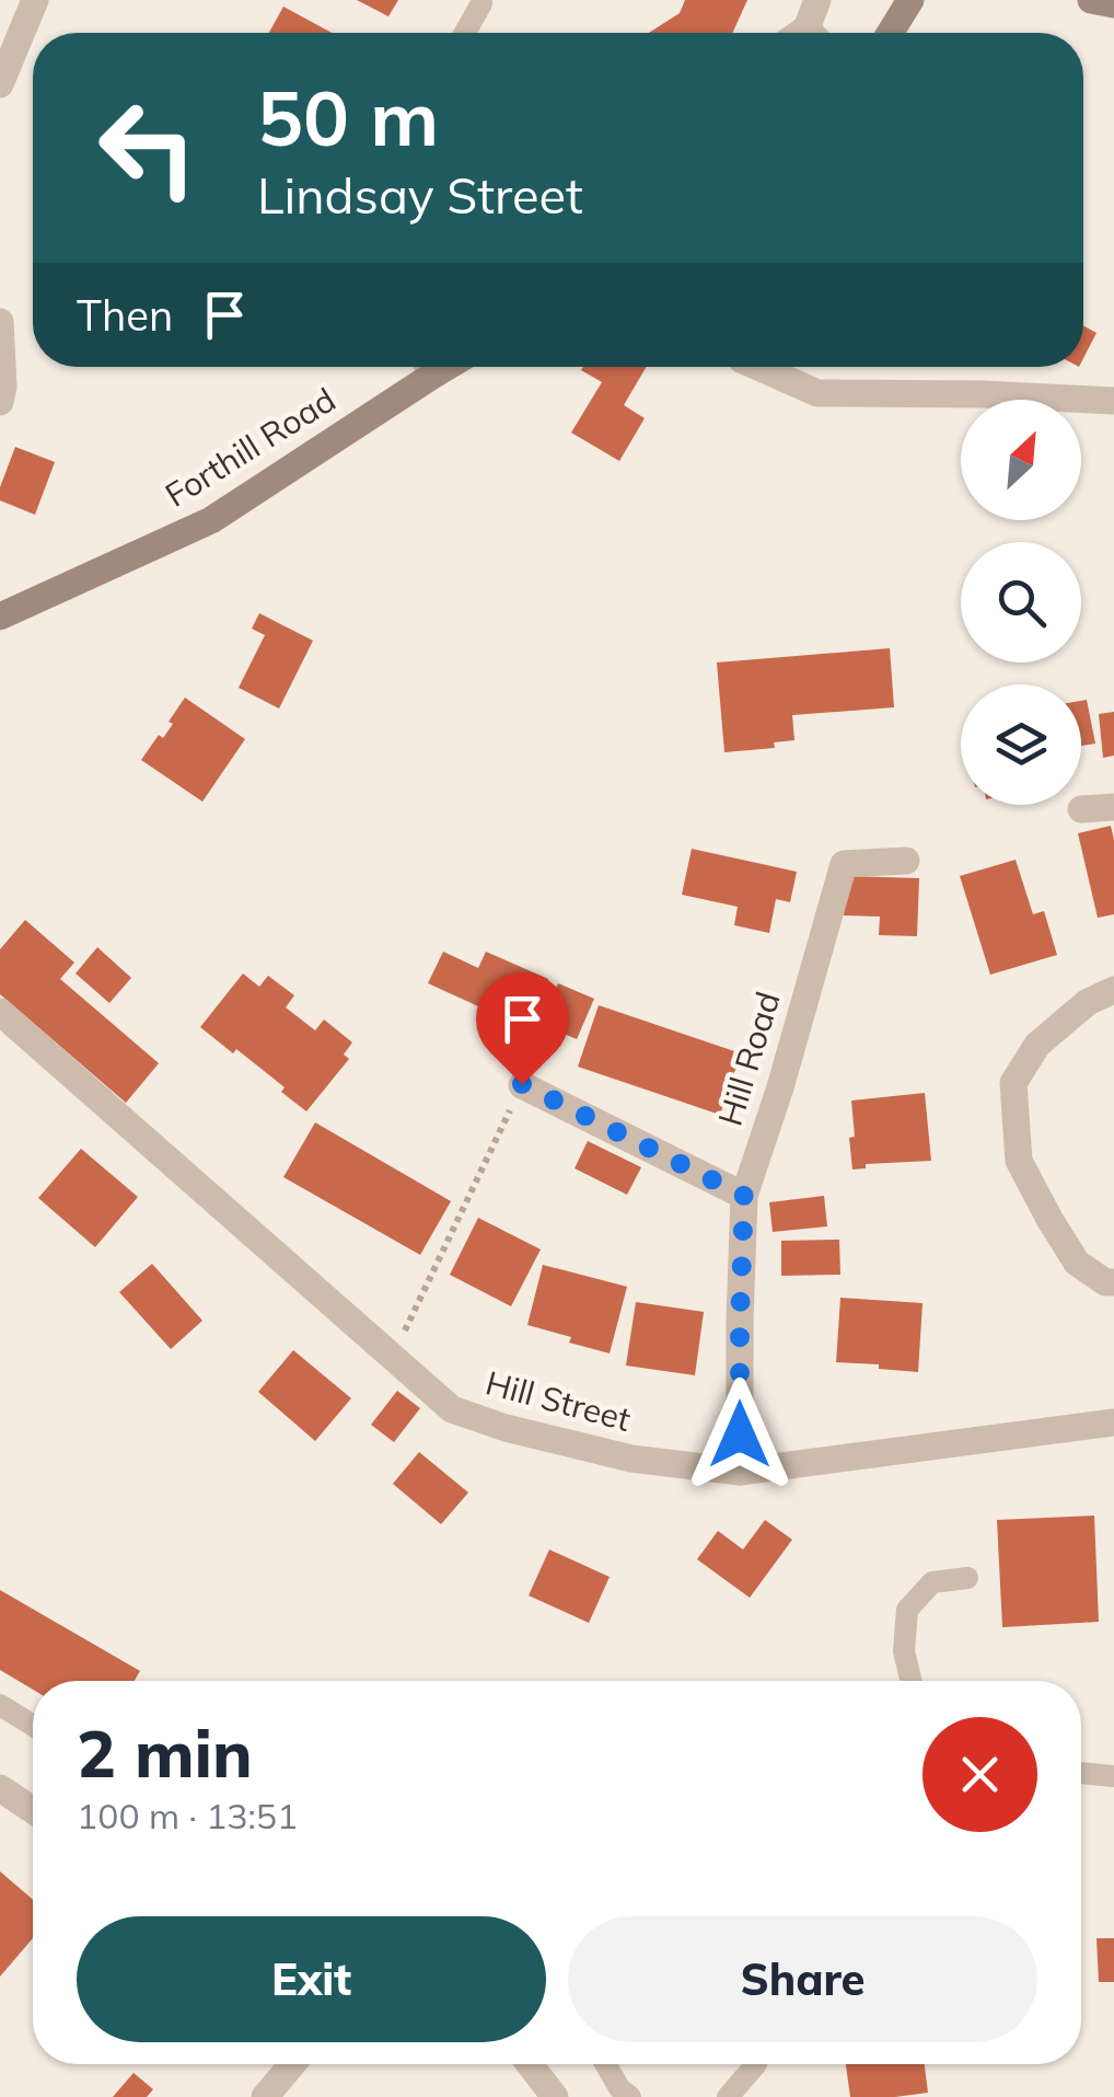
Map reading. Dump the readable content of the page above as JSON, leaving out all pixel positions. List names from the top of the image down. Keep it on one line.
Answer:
{"streets":{"street":["Forthill Road","Hill Road","Hill Street"]},"crossings":[["Hill Road","Hill Street"]],"north":"top right","page":{"turn":["50 m","Lindsay Street"],"then":"Then","heading":["2 min","100 m · 13:51"],"buttons":["Exit","Share"]}}
